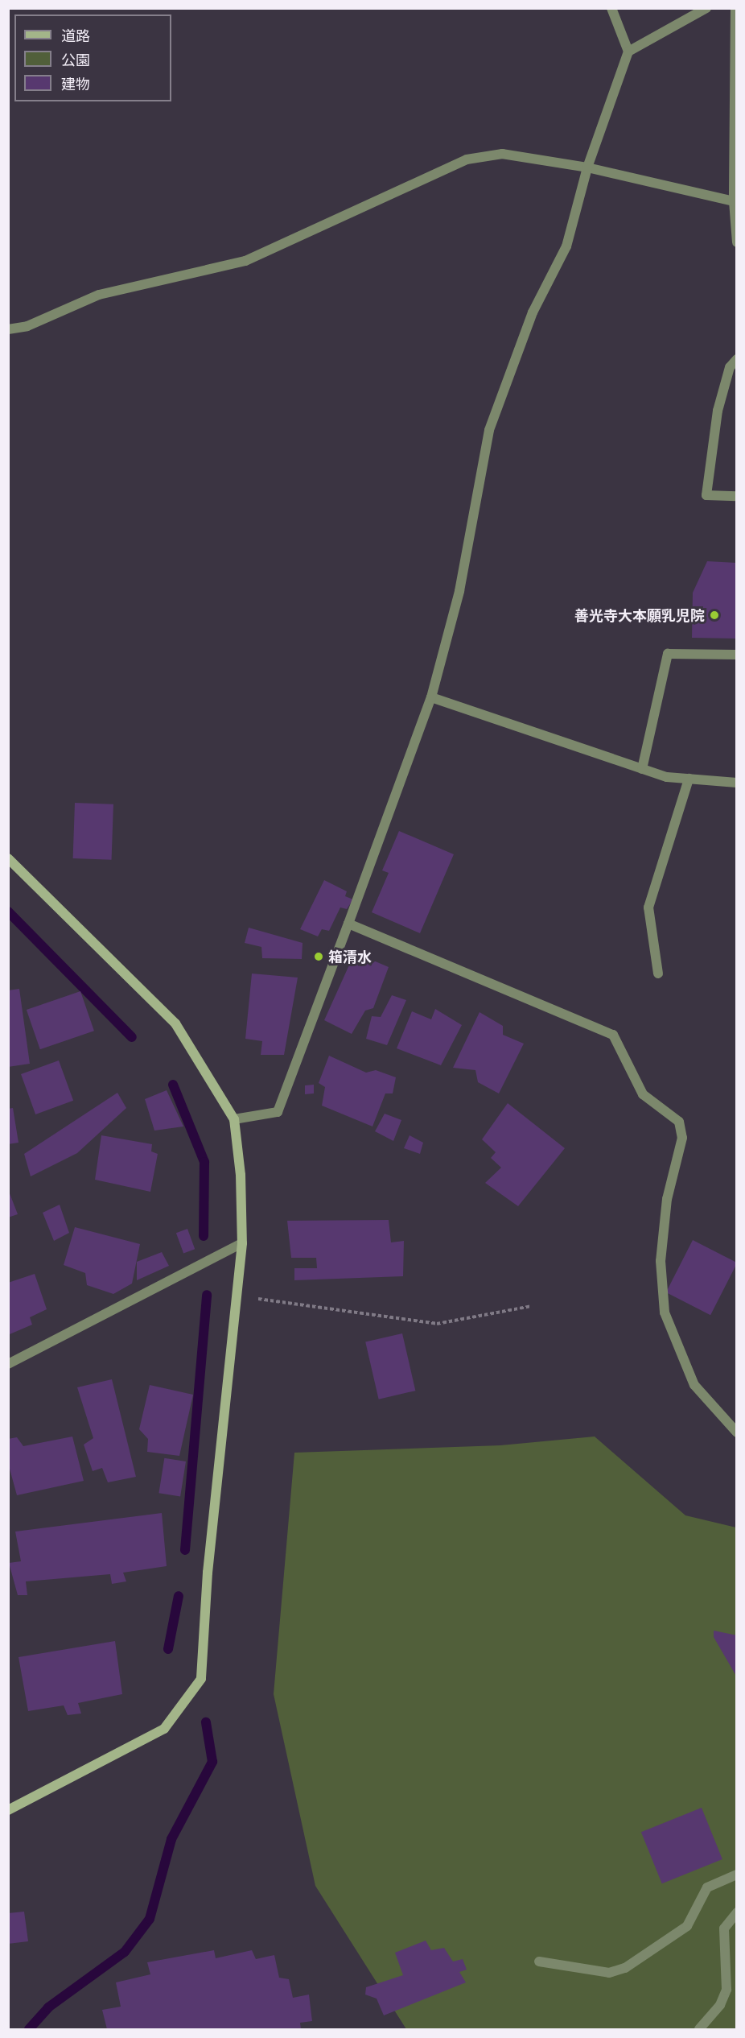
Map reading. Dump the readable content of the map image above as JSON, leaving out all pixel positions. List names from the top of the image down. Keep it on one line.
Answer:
{"places":["善光寺大本願乳児院","箱清水"],"legend":["道路","公園","建物"]}
